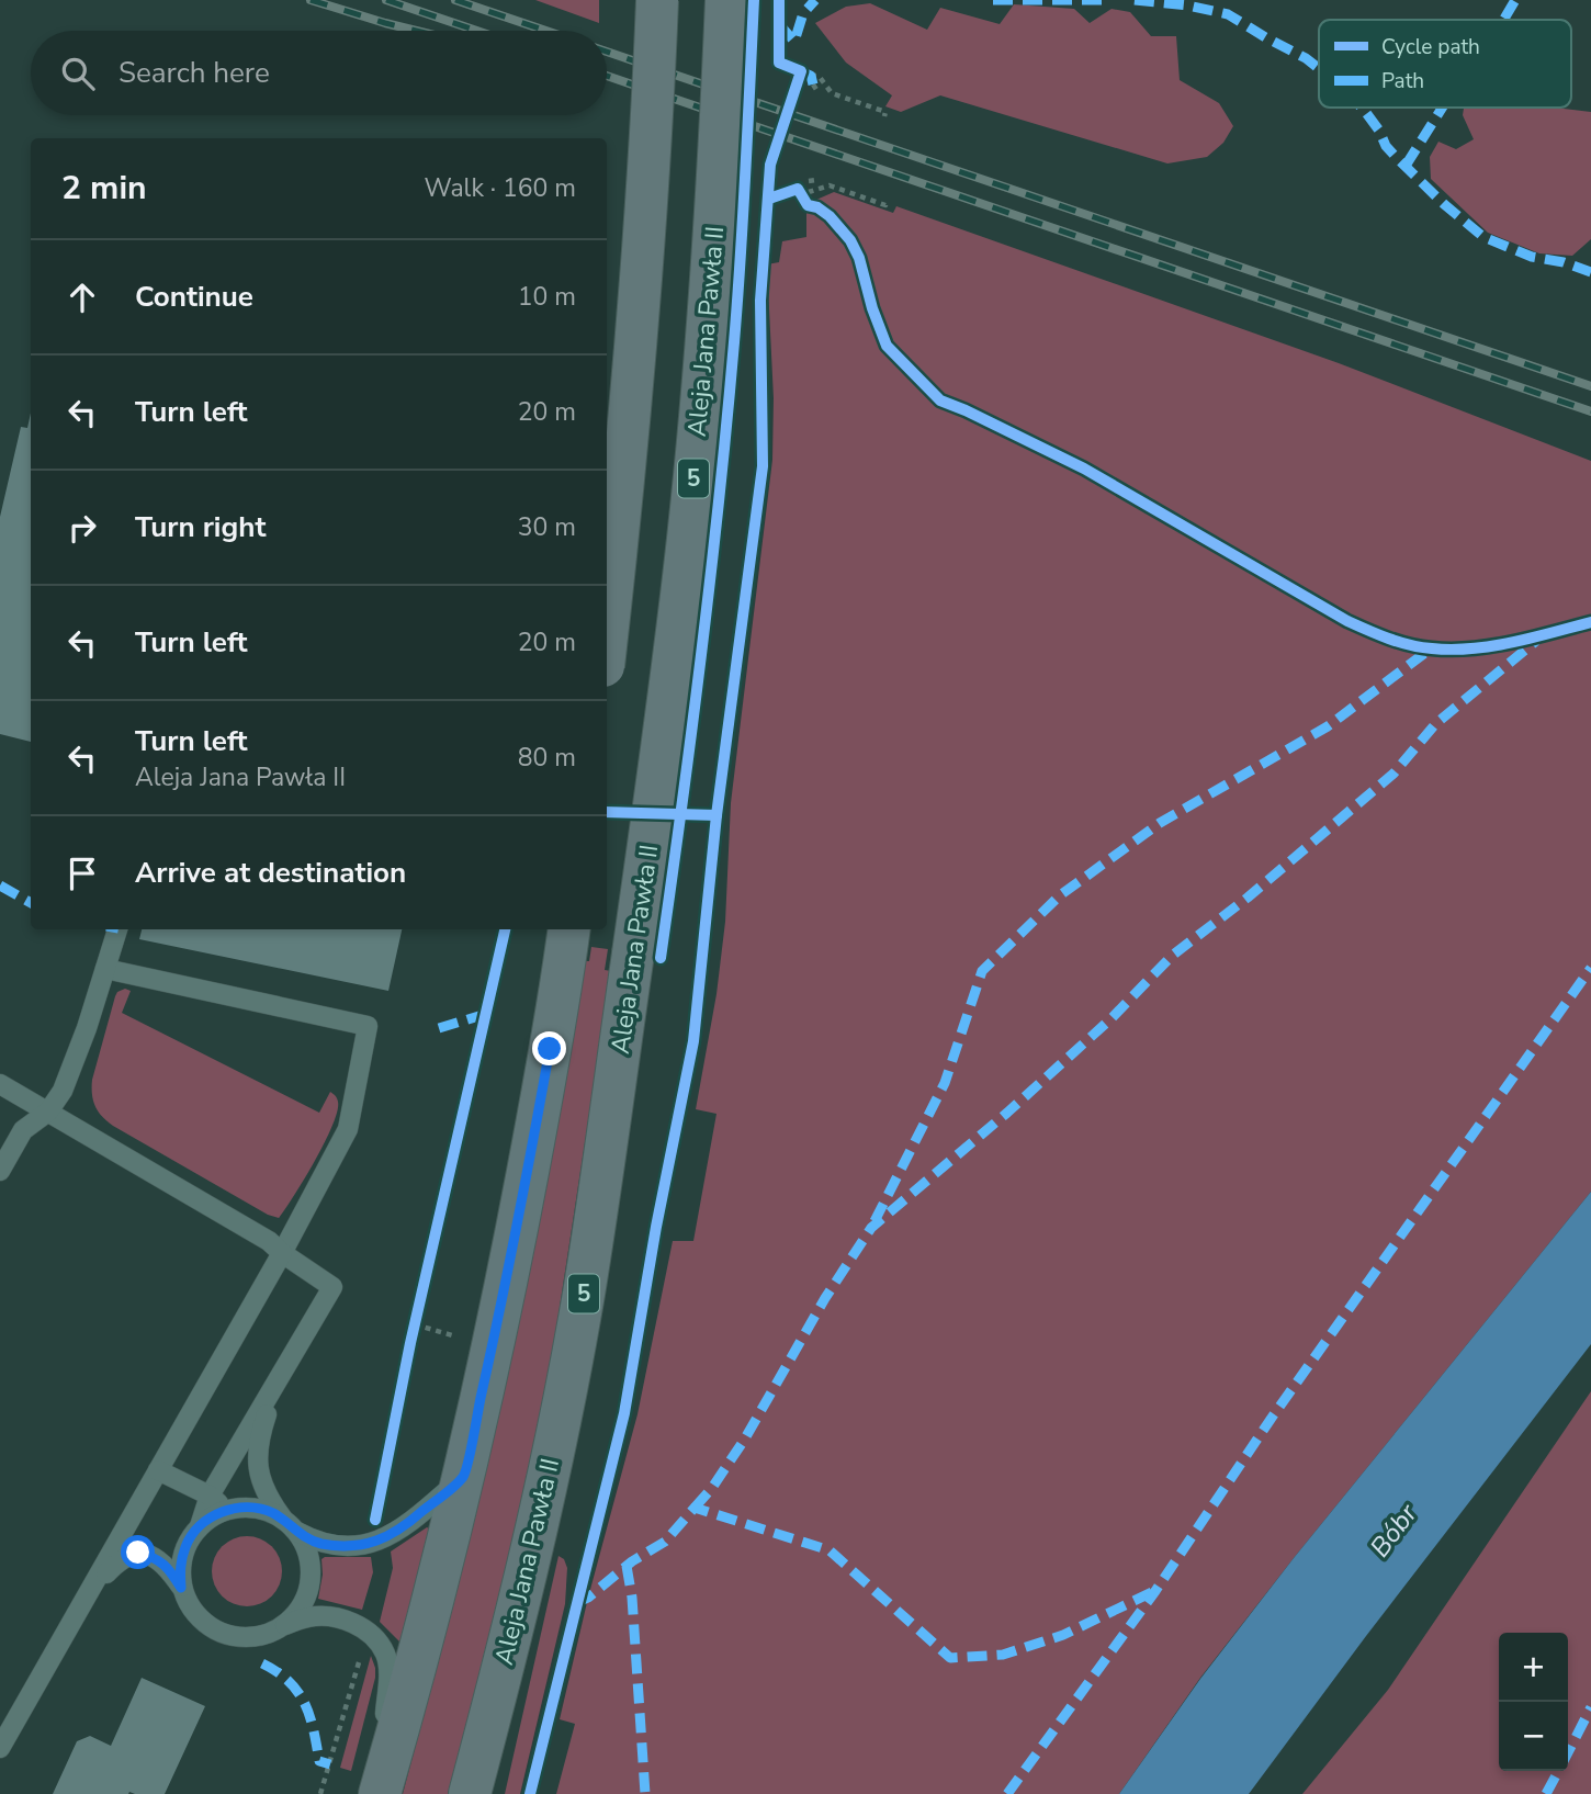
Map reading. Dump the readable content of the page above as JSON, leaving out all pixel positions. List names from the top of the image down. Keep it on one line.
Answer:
{"streets":{"main road":["Aleja Jana Pawła II","5"]},"water":["Bóbr"],"legend":["Cycle path","Path"],"page":{"search":"Search here","heading":["2 min","Walk · 160 m"],"list":[["Continue","10 m"],["Turn left","20 m"],["Turn right","30 m"],["Turn left","20 m"],["Turn left","Aleja Jana Pawła II","80 m"],"Arrive at destination"],"map_buttons":["+","−"]}}
